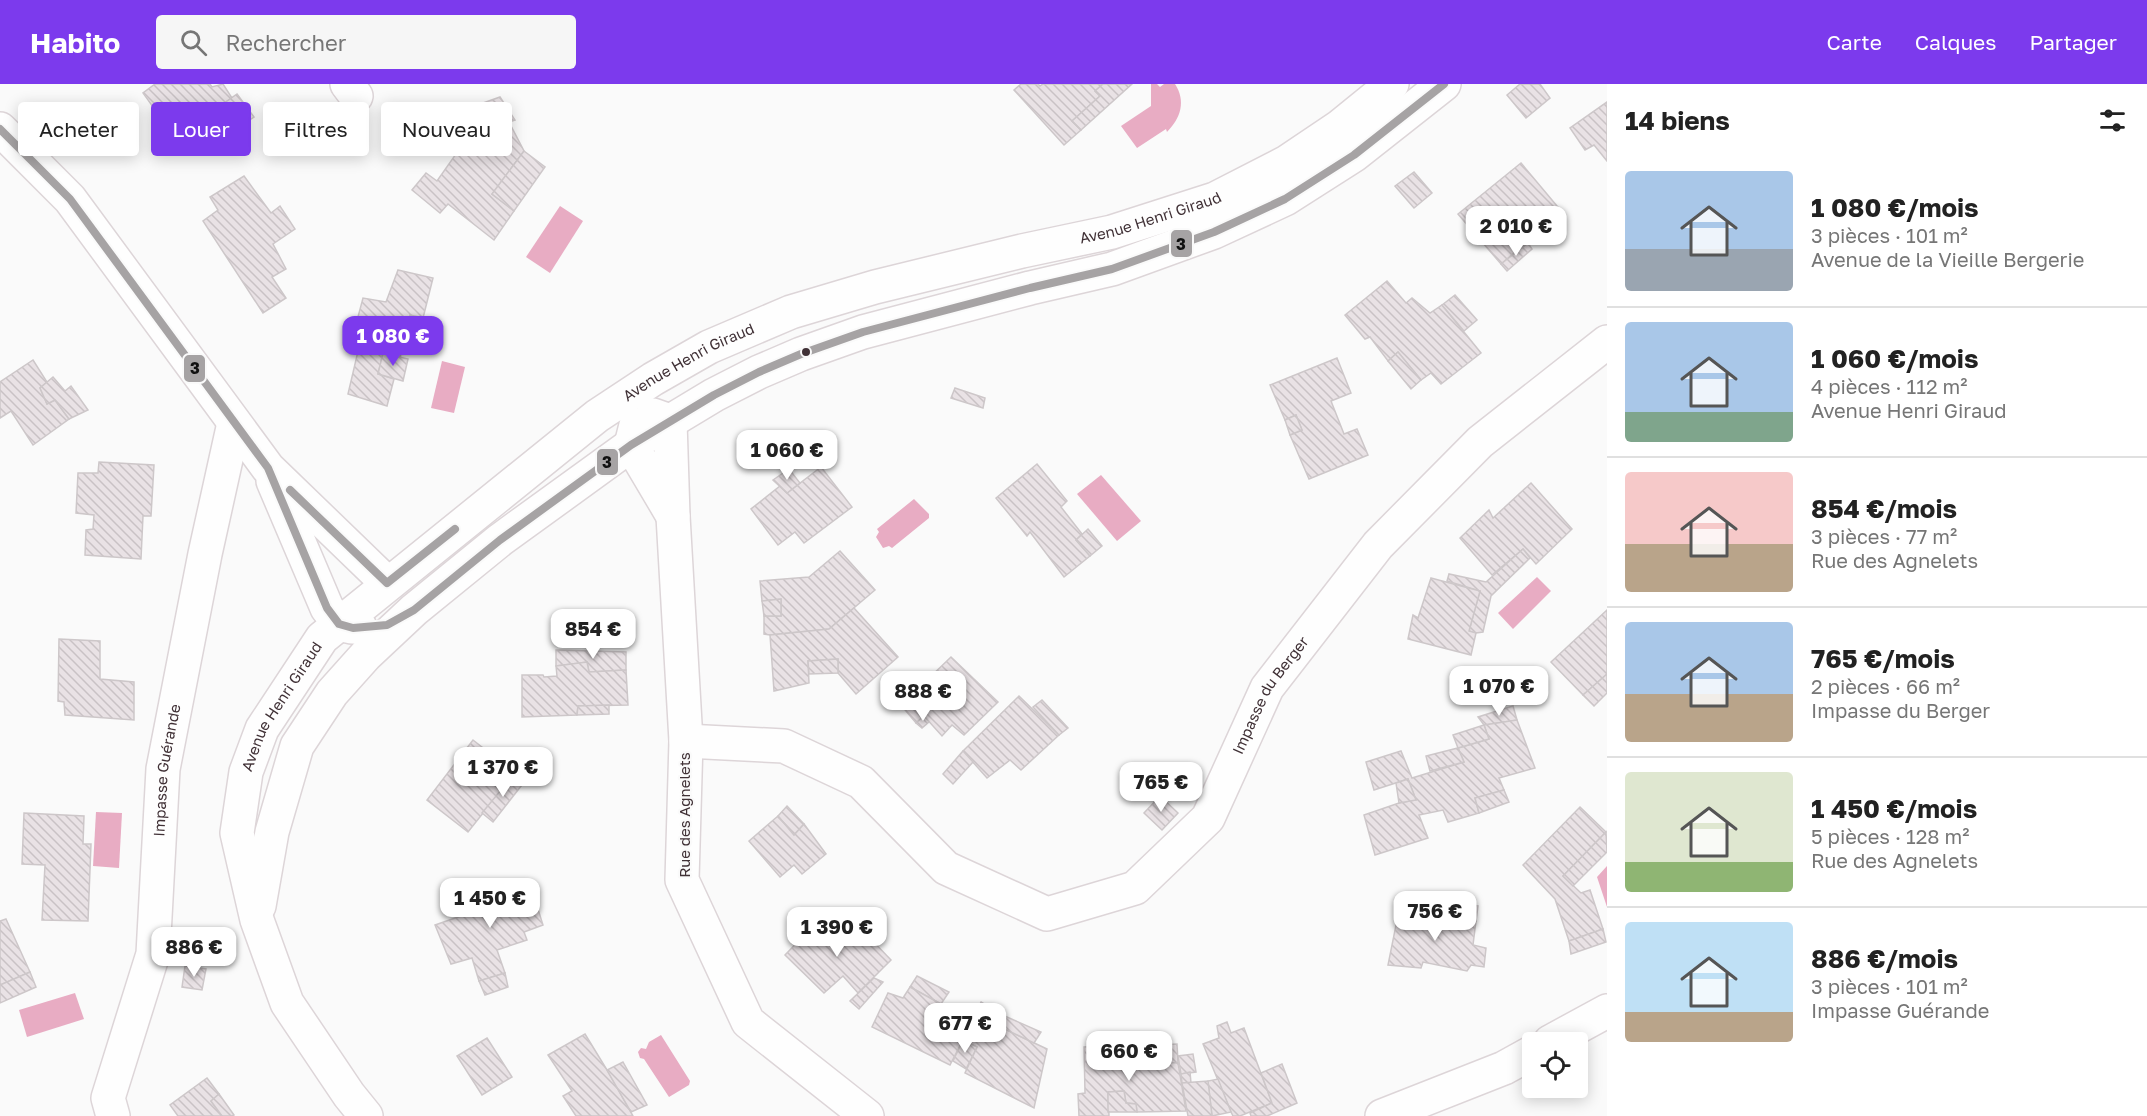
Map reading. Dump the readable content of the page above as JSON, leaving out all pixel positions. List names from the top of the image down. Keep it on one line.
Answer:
{"streets":{"street":["Avenue Henri Giraud","Impasse du Berger","Impasse Guérande","Rue des Agnelets"]},"crossings":[["Avenue Henri Giraud","Rue des Agnelets"],["Impasse du Berger","Rue des Agnelets"]],"lines":["transit line 3"],"page":{"header":"Habito","search":"Rechercher","nav":["Carte","Calques","Partager"],"heading":"14 biens","chip":["Acheter","Louer","Filtres","Nouveau"],"list":[{"name":"1 080 €/mois","note":"3 pièces · 101 m² · Avenue de la Vieille Bergerie"},{"name":"1 060 €/mois","note":"4 pièces · 112 m² · Avenue Henri Giraud"},{"name":"854 €/mois","note":"3 pièces · 77 m² · Rue des Agnelets"},{"name":"765 €/mois","note":"2 pièces · 66 m² · Impasse du Berger"},{"name":"1 450 €/mois","note":"5 pièces · 128 m² · Rue des Agnelets"},{"name":"886 €/mois","note":"3 pièces · 101 m² · Impasse Guérande"}],"price":["2 010 €","1 080 €","1 060 €","854 €","1 070 €","888 €","1 370 €","765 €","1 450 €","756 €","1 390 €","886 €","677 €","660 €"]}}
